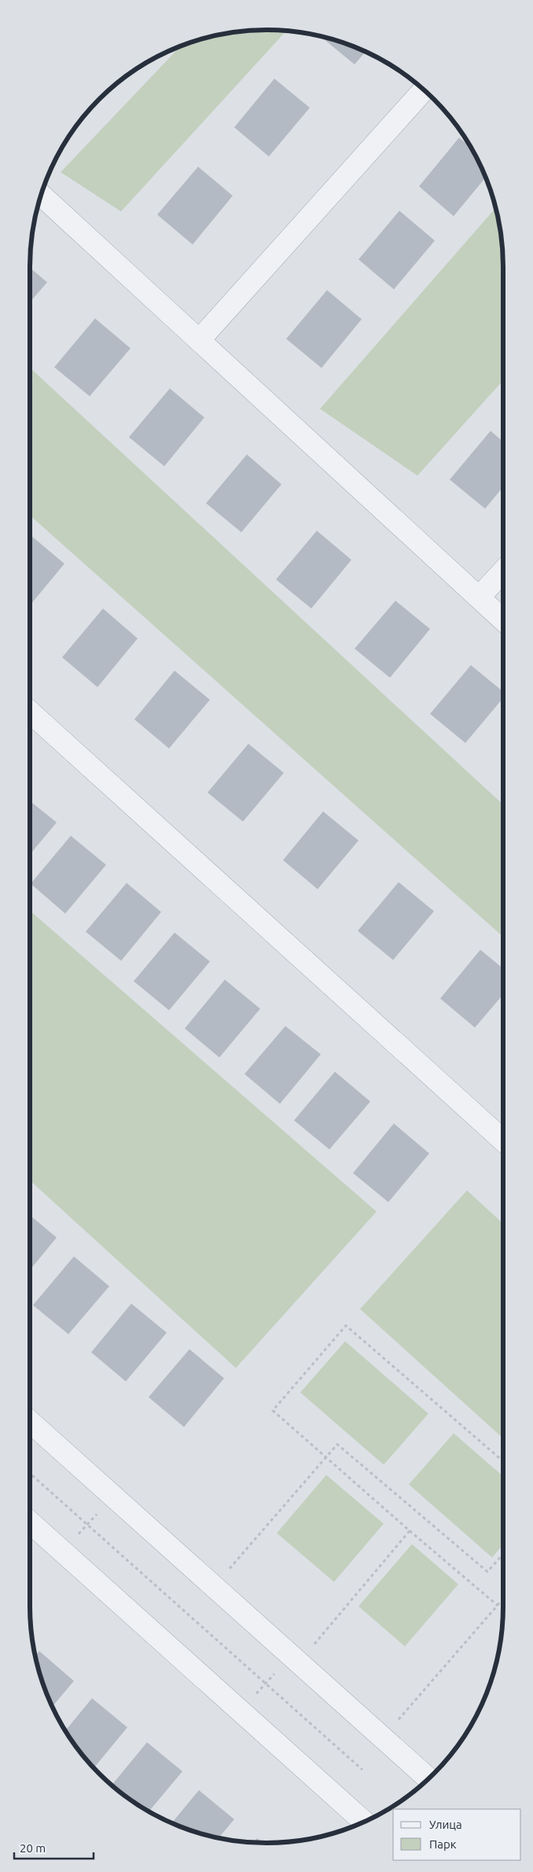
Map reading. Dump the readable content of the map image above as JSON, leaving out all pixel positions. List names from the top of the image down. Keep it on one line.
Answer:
{"legend":["Улица","Парк"],"scale_bar":"20 m"}
